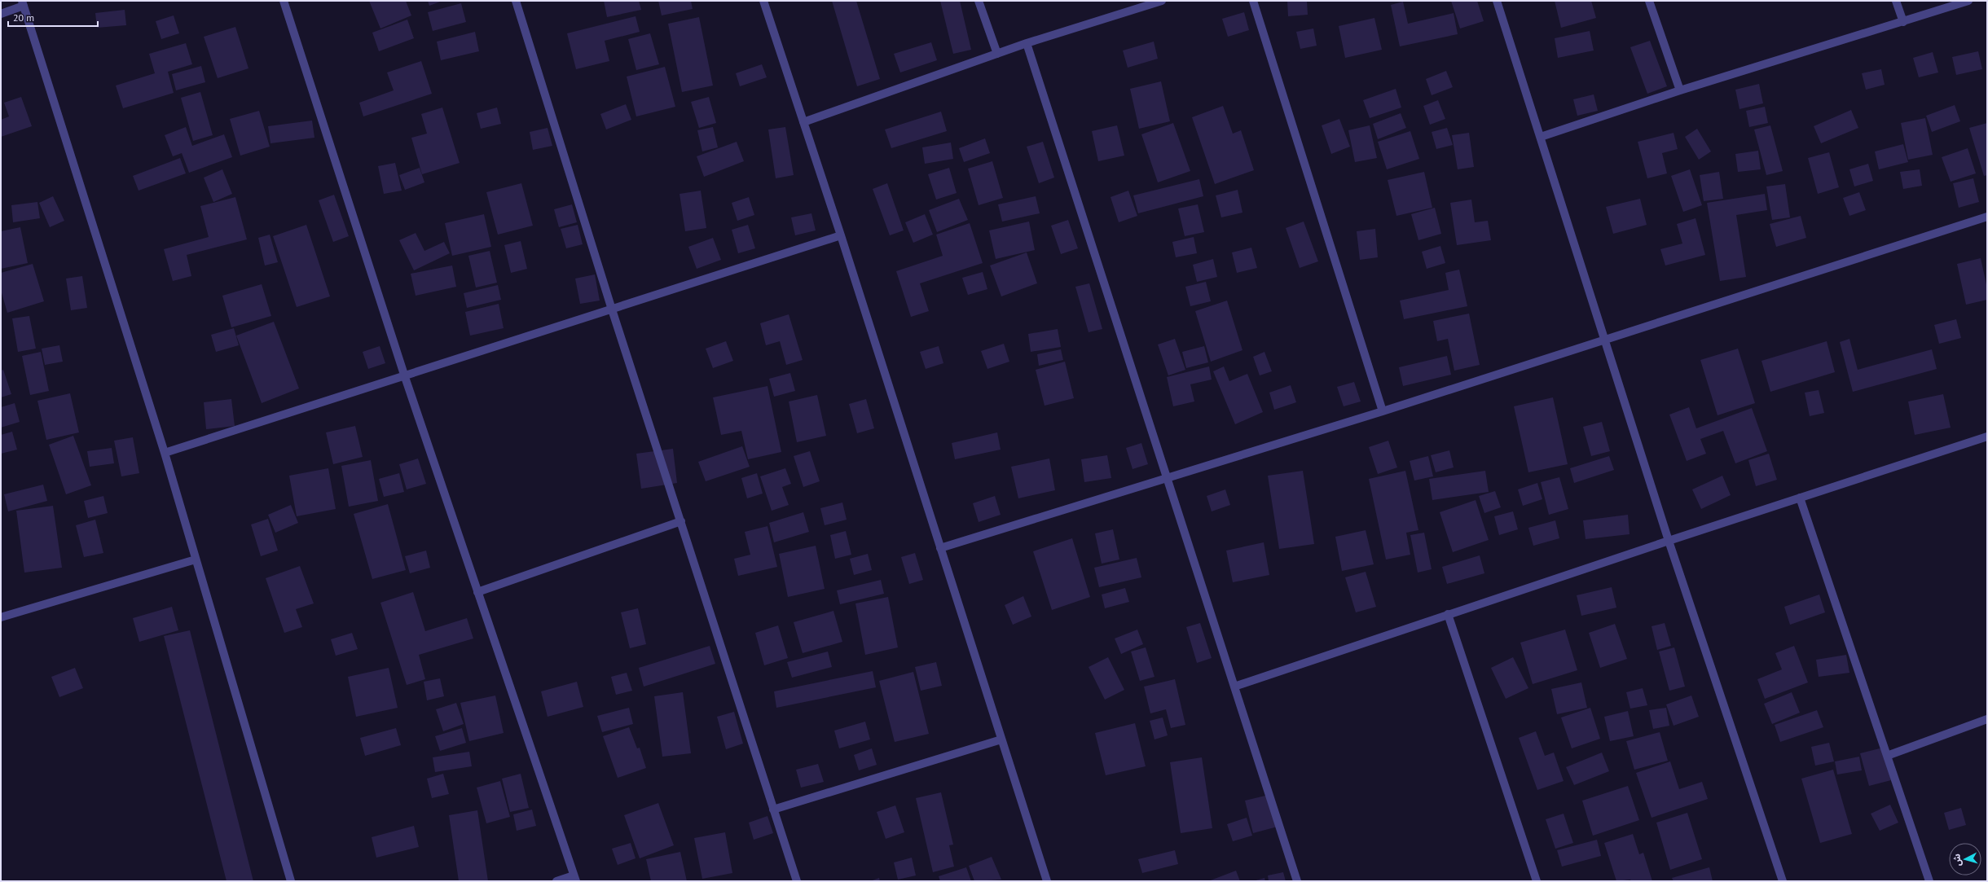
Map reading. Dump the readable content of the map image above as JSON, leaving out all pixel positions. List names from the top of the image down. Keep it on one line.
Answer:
{"scale_bar":"20 m","north":"left"}
